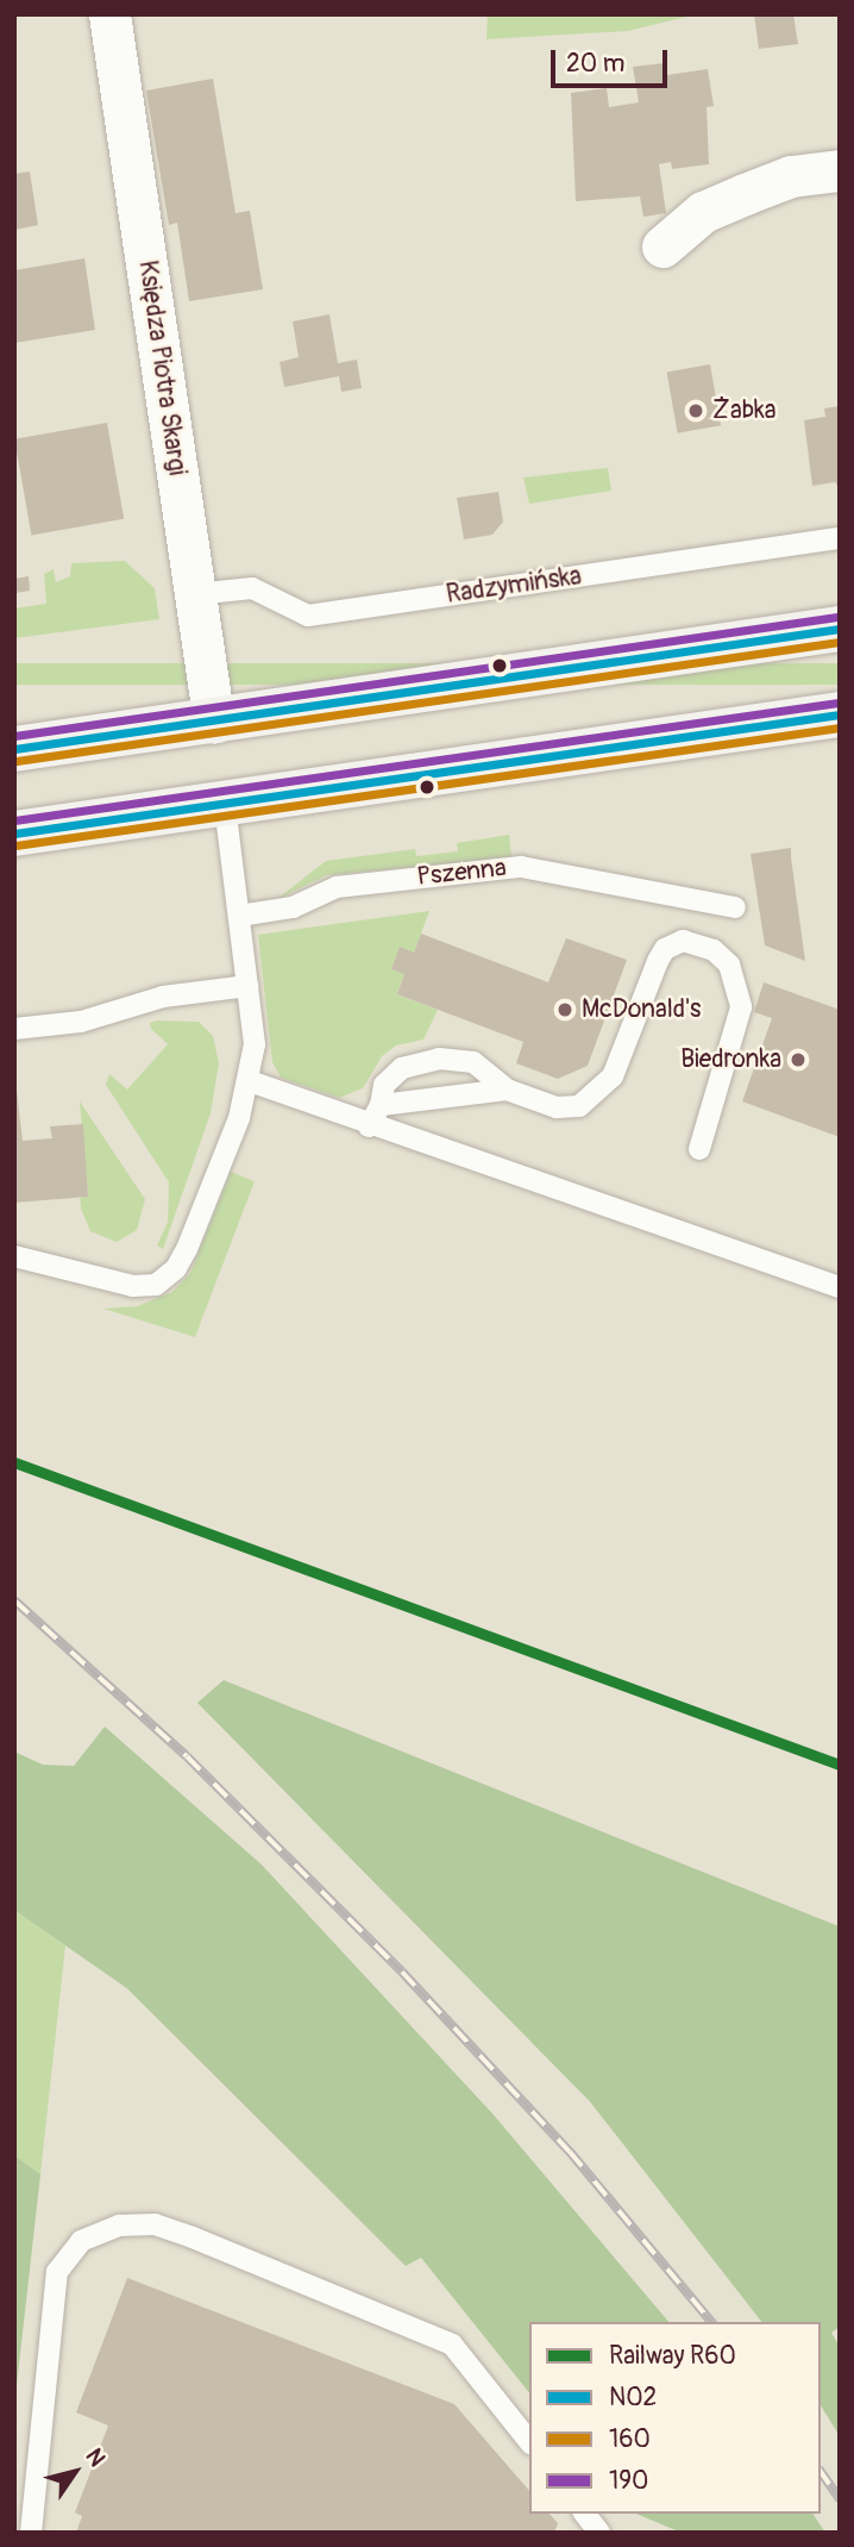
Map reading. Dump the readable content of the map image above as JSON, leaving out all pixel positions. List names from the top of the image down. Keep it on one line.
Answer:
{"streets":{"street":["Księdza Piotra Skargi"],"lane":["Radzymińska","Pszenna"]},"crossings":[["Księdza Piotra Skargi","Radzymińska"]],"places":["Żabka","McDonald's","Biedronka"],"lines":["transit line 190","transit line N02","transit line 160","rail line R60"],"legend":["Railway R60","N02","160","190"],"scale_bar":"20 m","north":"top right"}
